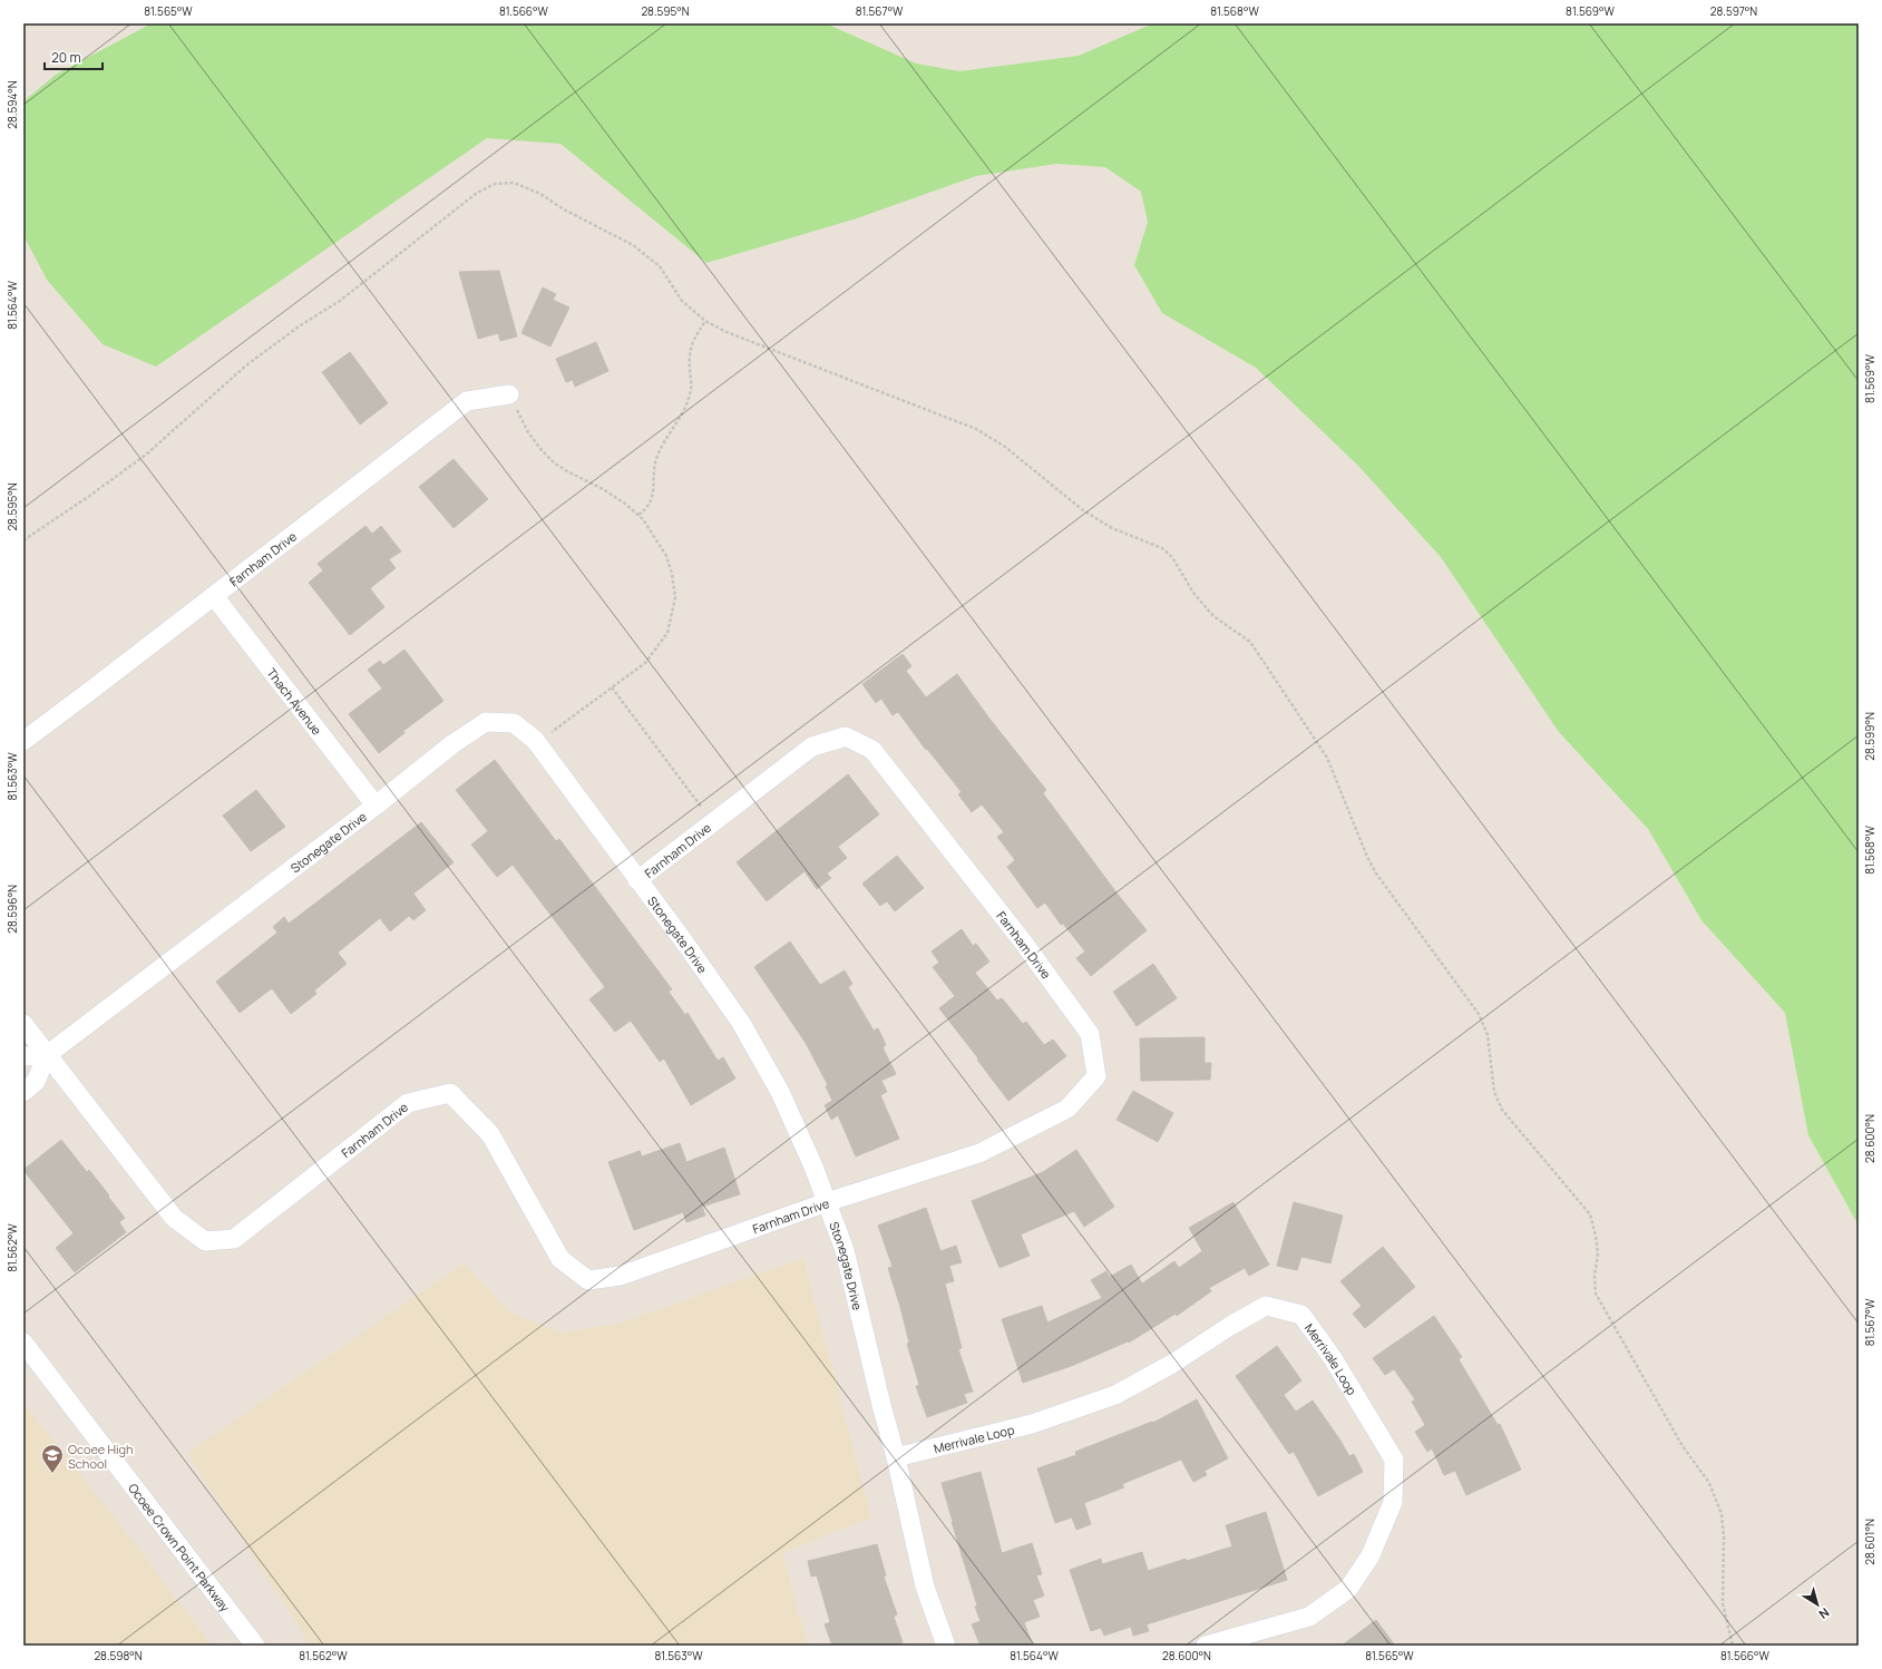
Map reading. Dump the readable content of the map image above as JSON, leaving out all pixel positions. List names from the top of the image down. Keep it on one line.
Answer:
{"streets":{"street":["Farnham Drive","Thach Avenue","Stonegate Drive","Merrivale Loop","Ocoee Crown Point Parkway"]},"crossings":[["Farnham Drive","Thach Avenue"],["Farnham Drive","Stonegate Drive"],["Thach Avenue","Stonegate Drive"],["Stonegate Drive","Merrivale Loop"]],"places":{"school or university":["Ocoee High School"]},"scale_bar":"20 m","north":"bottom right","coordinates":["81.565°W","81.566°W","28.595°N","81.567°W","81.568°W","81.569°W","28.597°N","28.594°N","81.564°W","28.599°N","81.563°W","28.596°N","28.600°N","81.562°W","28.601°N","28.598°N"]}
